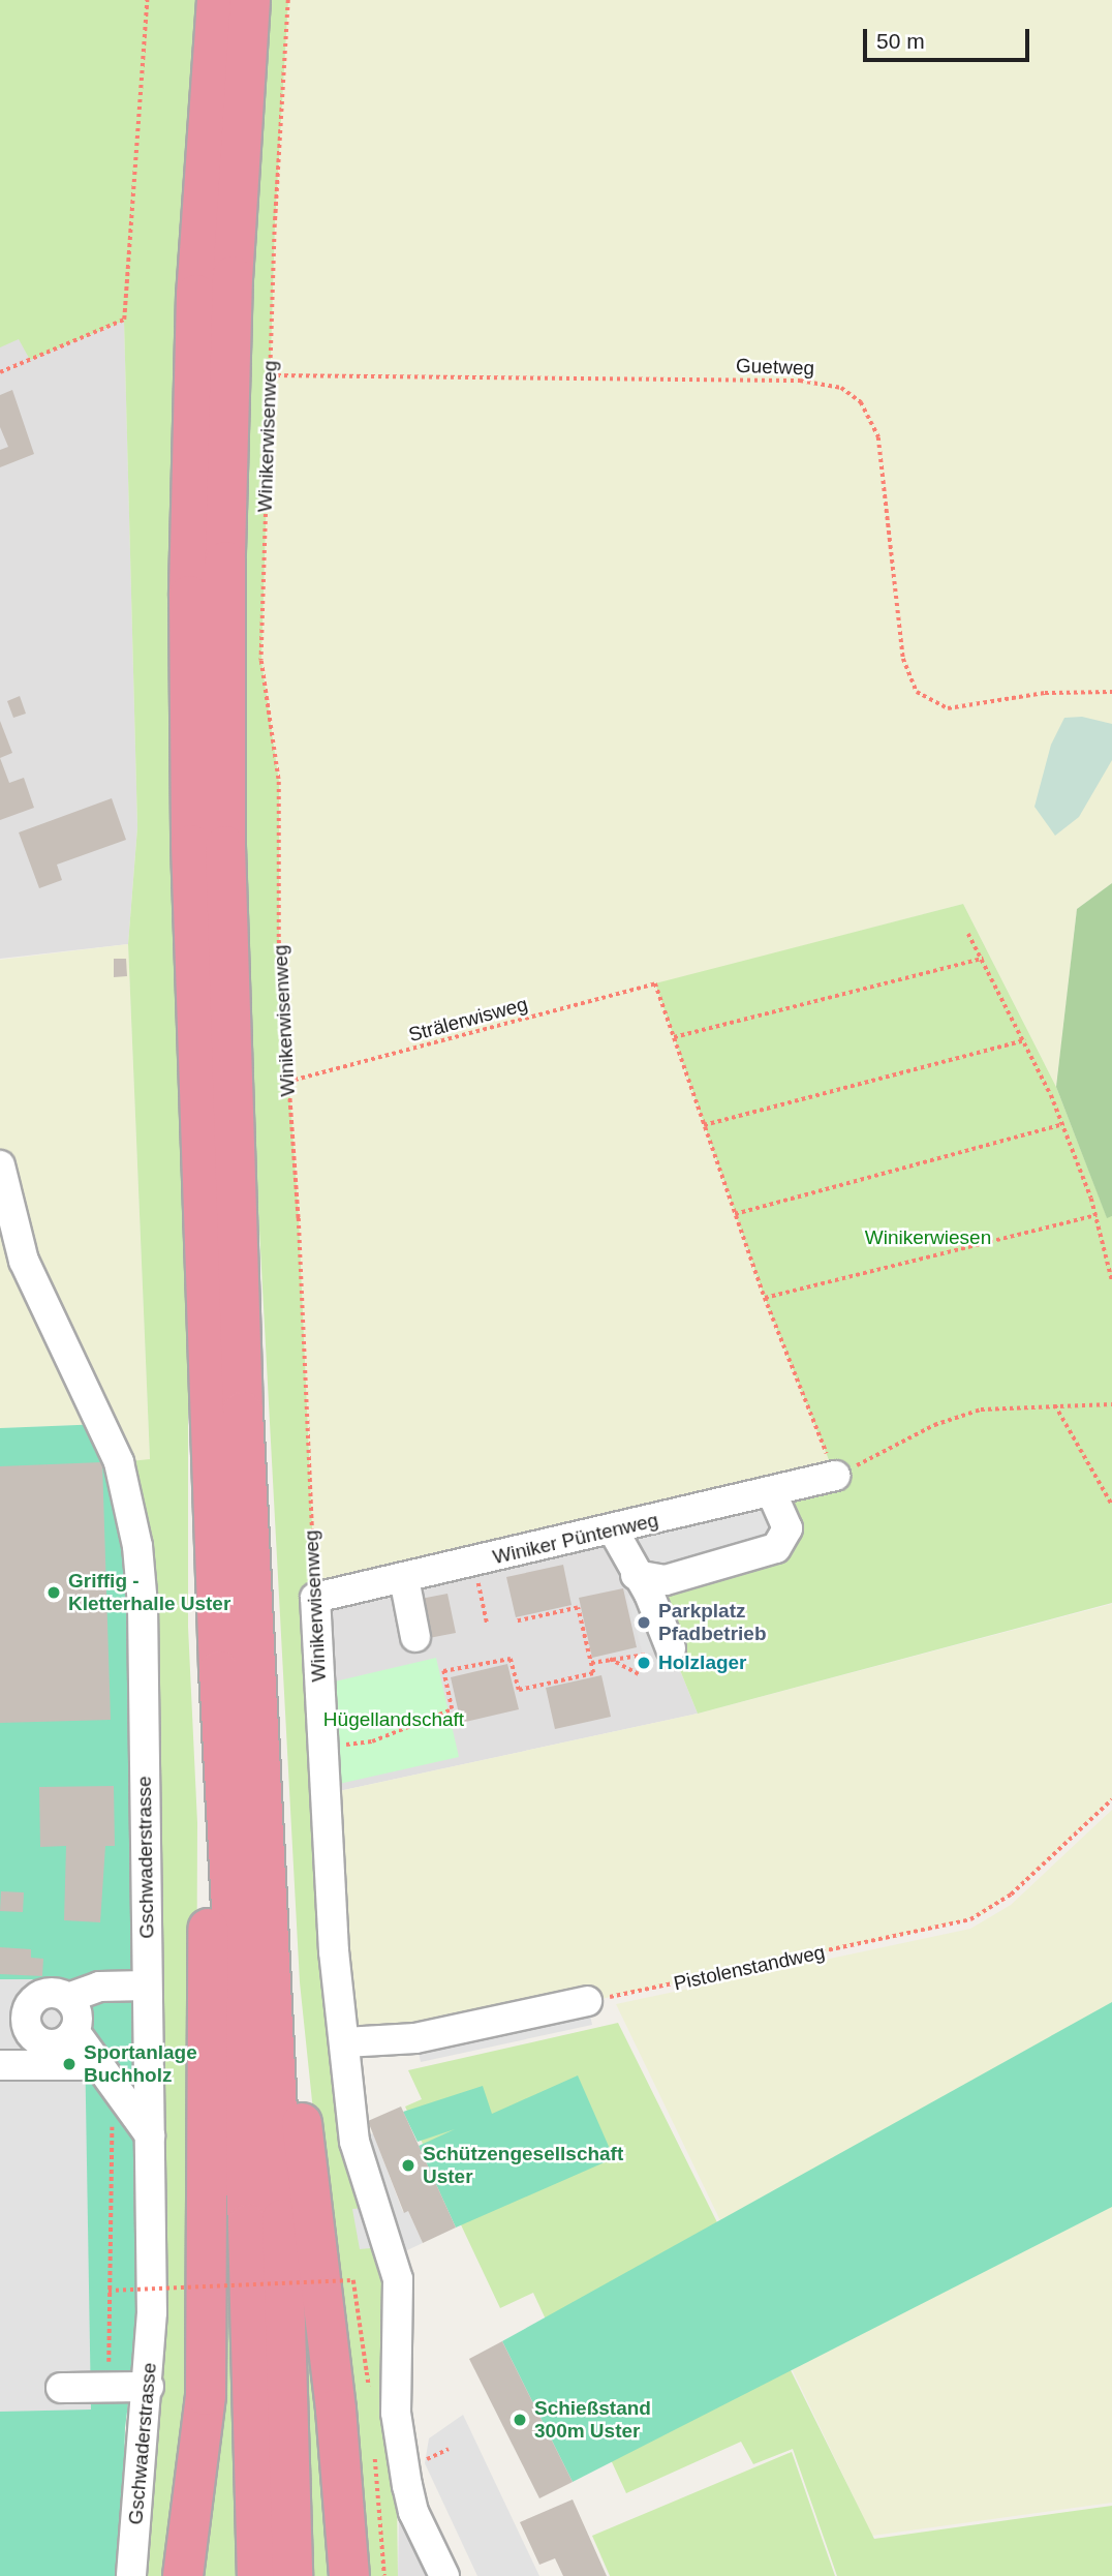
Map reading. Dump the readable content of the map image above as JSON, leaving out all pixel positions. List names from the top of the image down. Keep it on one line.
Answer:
{"streets":{"street":["Winikerwisenweg","Winiker Püntenweg","Gschwaderstrasse"],"path":["Guetweg","Strälerwisweg","Pistolenstandweg"]},"crossings":[["Guetweg","Winikerwisenweg"],["Winikerwisenweg","Strälerwisweg"],["Winikerwisenweg","Winiker Püntenweg"]],"parks":["Winikerwiesen","Hügellandschaft"],"places":["Griffig - Kletterhalle Uster","Parkplatz Pfadbetrieb","Holzlager","Sportanlage Buchholz","Schützengesellschaft Uster","Schießstand 300m Uster"],"scale_bar":"50 m"}
